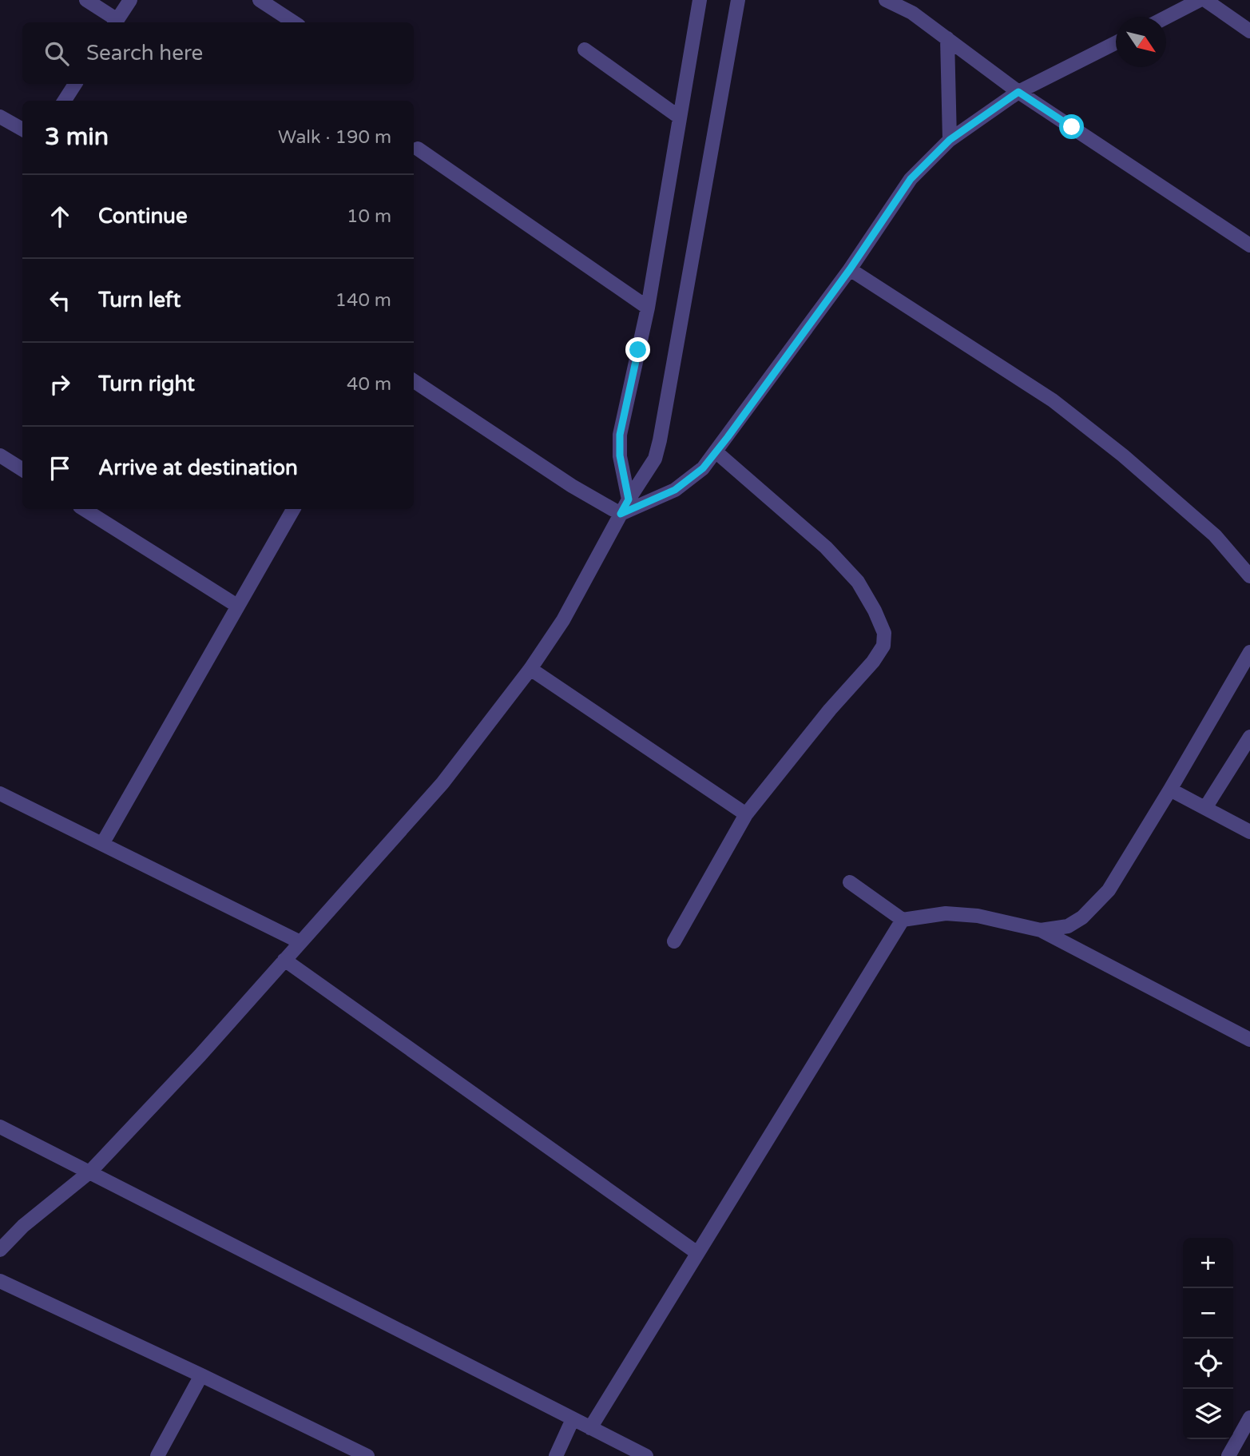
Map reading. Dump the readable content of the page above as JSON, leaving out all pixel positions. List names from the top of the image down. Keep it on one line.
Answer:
{"north":"bottom right","page":{"search":"Search here","heading":["3 min","Walk · 190 m"],"list":[["Continue","10 m"],["Turn left","140 m"],["Turn right","40 m"],"Arrive at destination"],"map_buttons":["+","−"]}}
